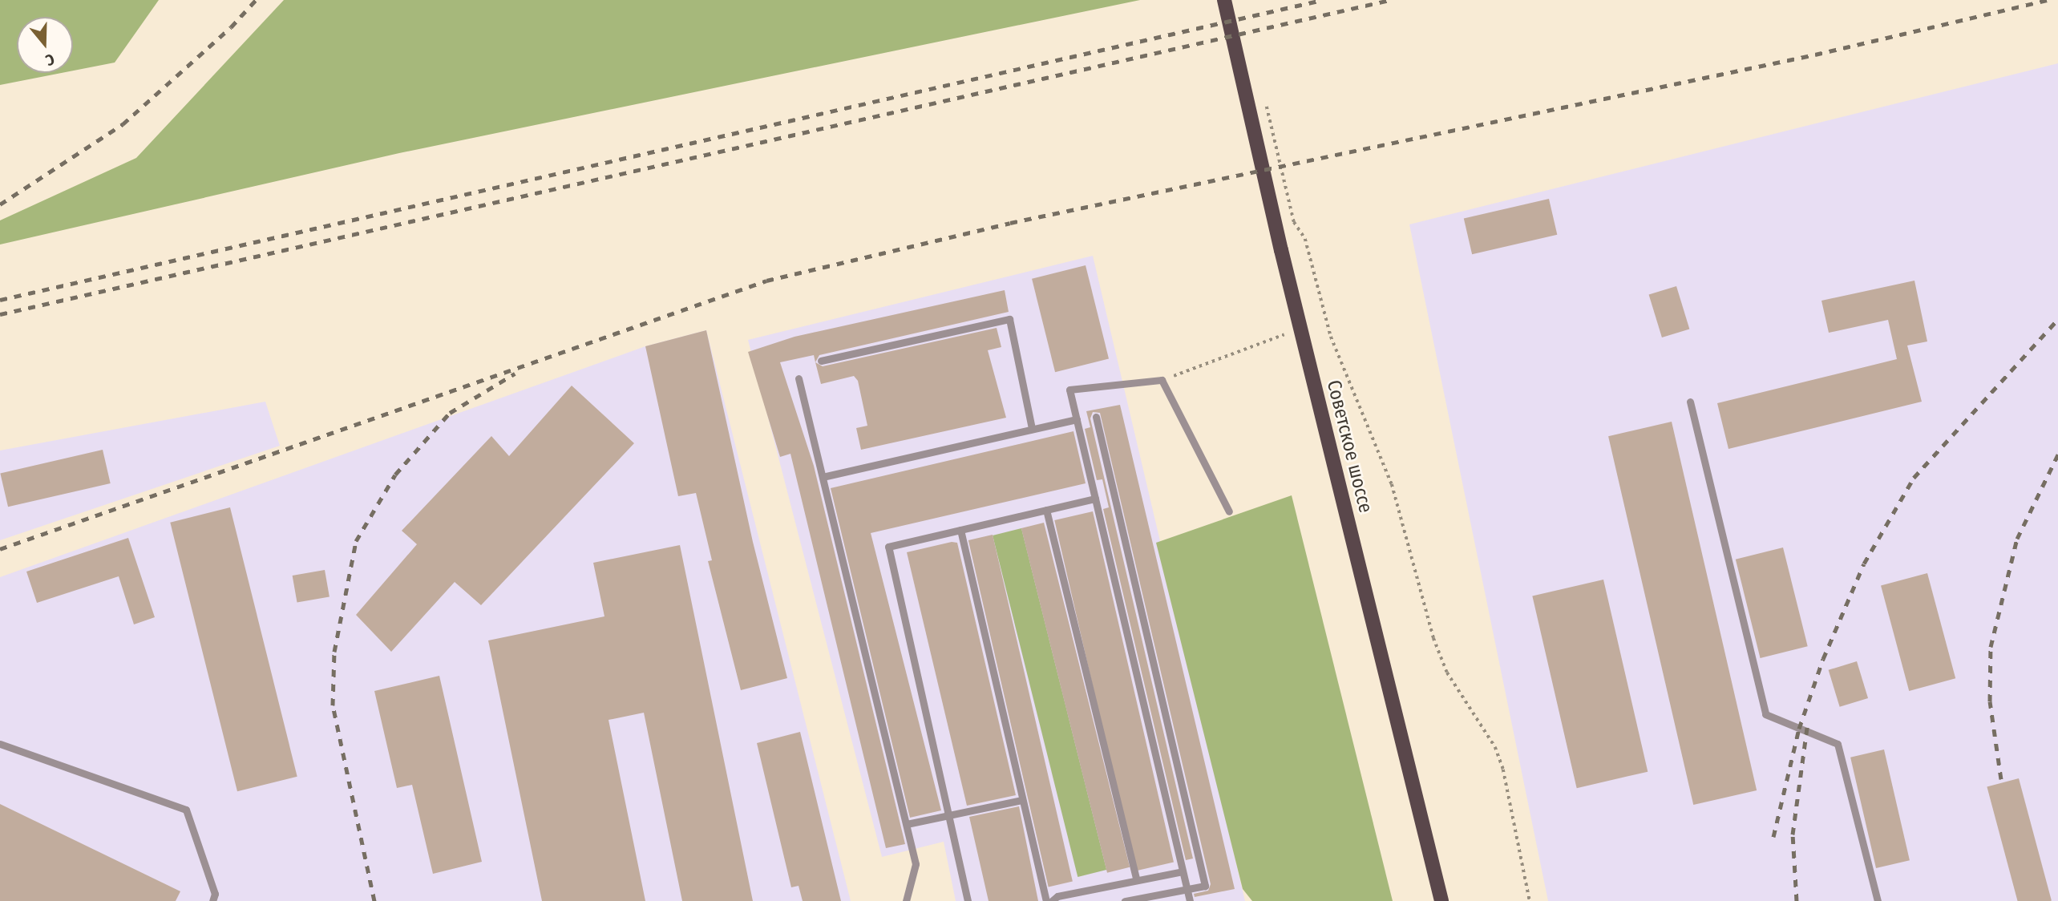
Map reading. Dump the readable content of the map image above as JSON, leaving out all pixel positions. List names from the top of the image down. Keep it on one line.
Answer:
{"streets":{"main road":["Советское шоссе"]},"north":"bottom"}
